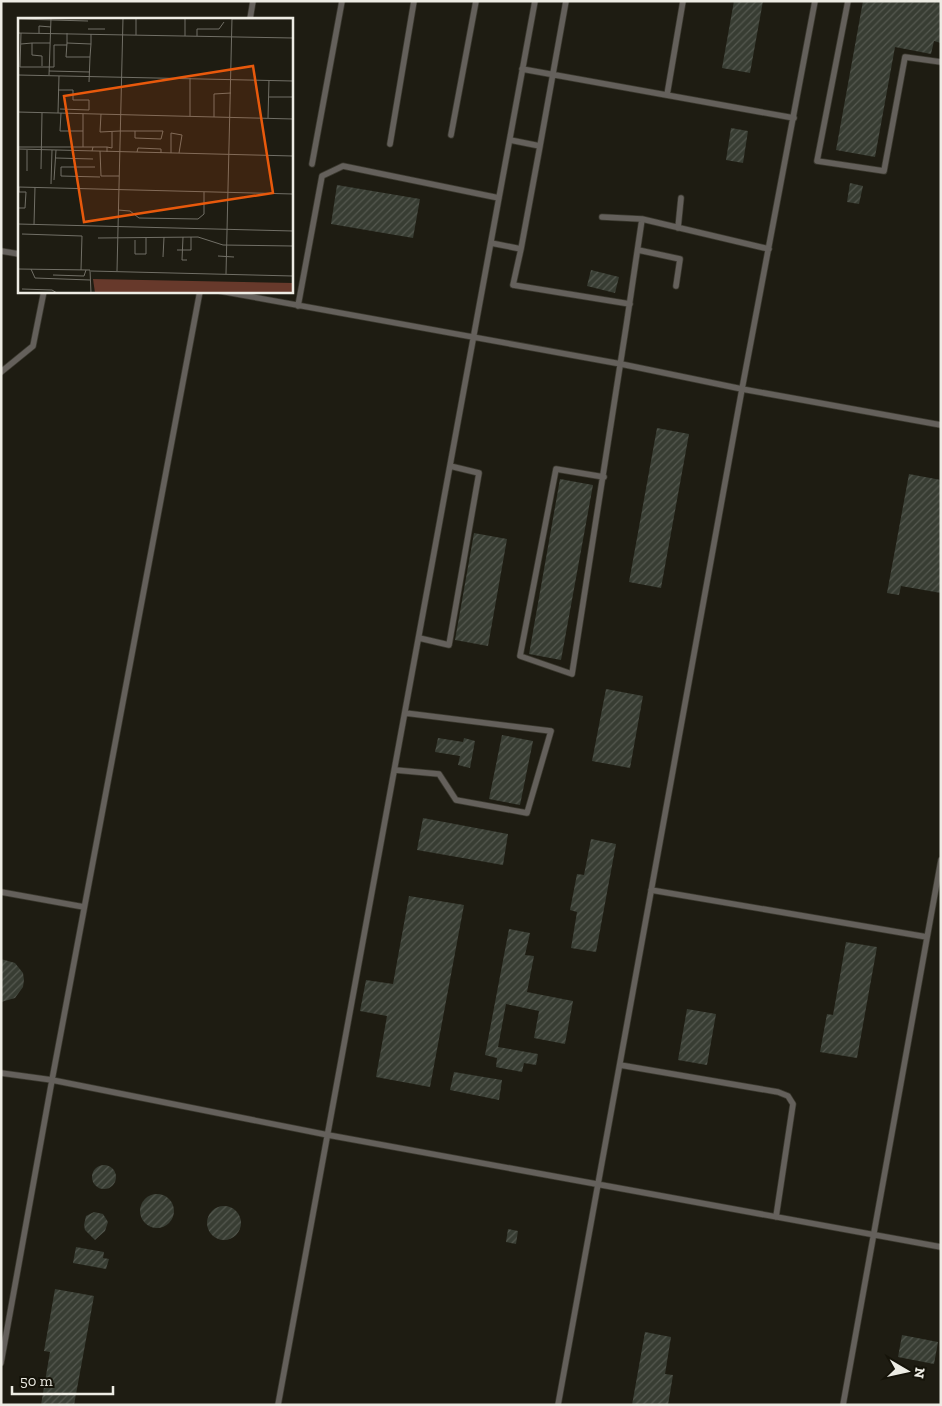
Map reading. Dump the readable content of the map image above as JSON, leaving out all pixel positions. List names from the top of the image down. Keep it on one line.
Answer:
{"scale_bar":"50 m","north":"right"}
